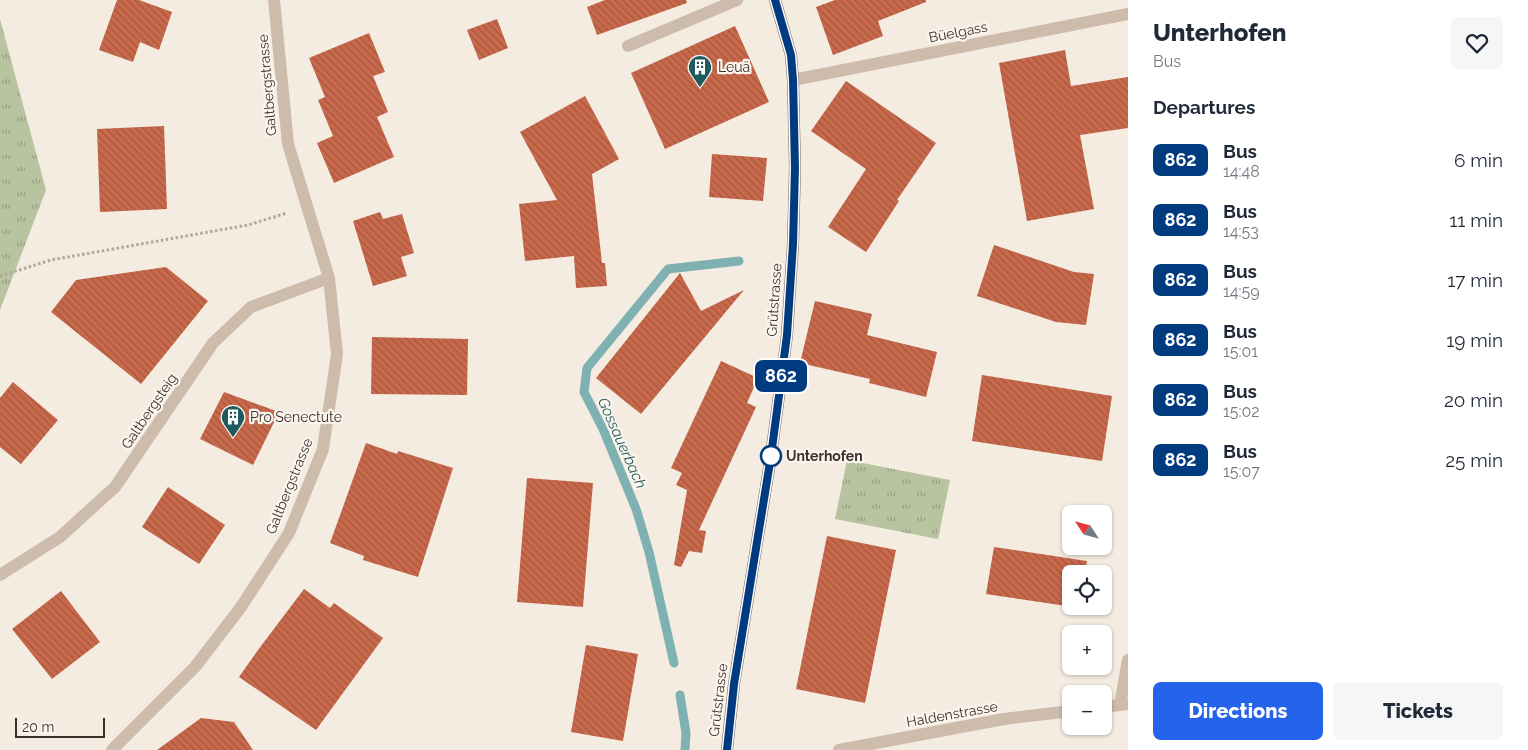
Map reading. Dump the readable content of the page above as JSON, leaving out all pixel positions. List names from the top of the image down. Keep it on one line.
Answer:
{"streets":{"main road":["Grütstrasse"],"street":["Büelgass","Galtbergstrasse","Galtbergsteig","Haldenstrasse"]},"crossings":[["Büelgass","Grütstrasse"],["Galtbergstrasse","Galtbergsteig"]],"water":["Gossauerbach"],"places":{"building":["Leuä","Pro Senectute"],"other":["Unterhofen"]},"lines":["bus line 862"],"scale_bar":"20 m","north":"top left","page":{"on_map":"862","heading":[["Unterhofen","Bus"],"Departures"],"list":[{"mark":"862","name":"Bus","note":"14:48","value":"6 min"},{"mark":"862","name":"Bus","note":"14:53","value":"11 min"},{"mark":"862","name":"Bus","note":"14:59","value":"17 min"},{"mark":"862","name":"Bus","note":"15:01","value":"19 min"},{"mark":"862","name":"Bus","note":"15:02","value":"20 min"},{"mark":"862","name":"Bus","note":"15:07","value":"25 min"}],"map_buttons":["+","−"],"buttons":["Directions","Tickets"],"scale":"20 m"}}
